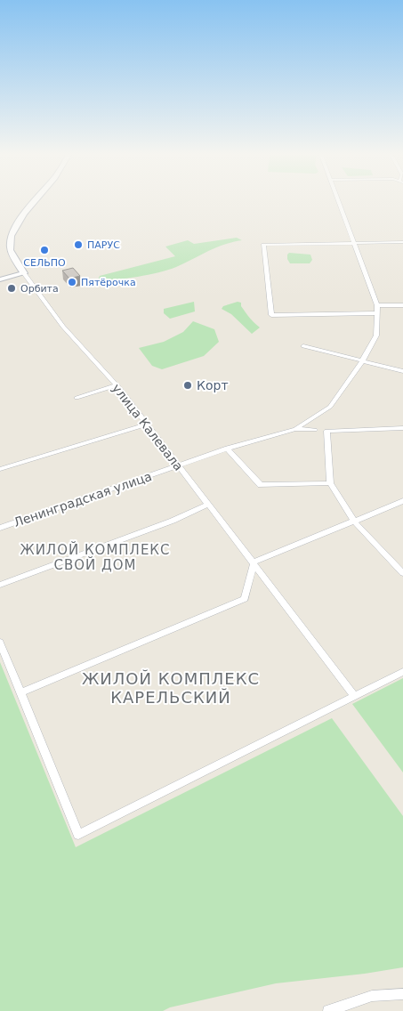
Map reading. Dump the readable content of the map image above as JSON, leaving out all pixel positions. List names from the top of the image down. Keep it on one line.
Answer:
{"streets":{"main road":["улица Калевала"],"street":["Ленинградская улица"]},"crossings":[["улица Калевала","Ленинградская улица"]],"districts":["ЖИЛОЙ КОМПЛЕКС СВОЙ ДОМ","ЖИЛОЙ КОМПЛЕКС КАРЕЛЬСКИЙ"],"places":["ПАРУС","СЕЛЬПО","Пятёрочка","Орбита","Корт"]}
